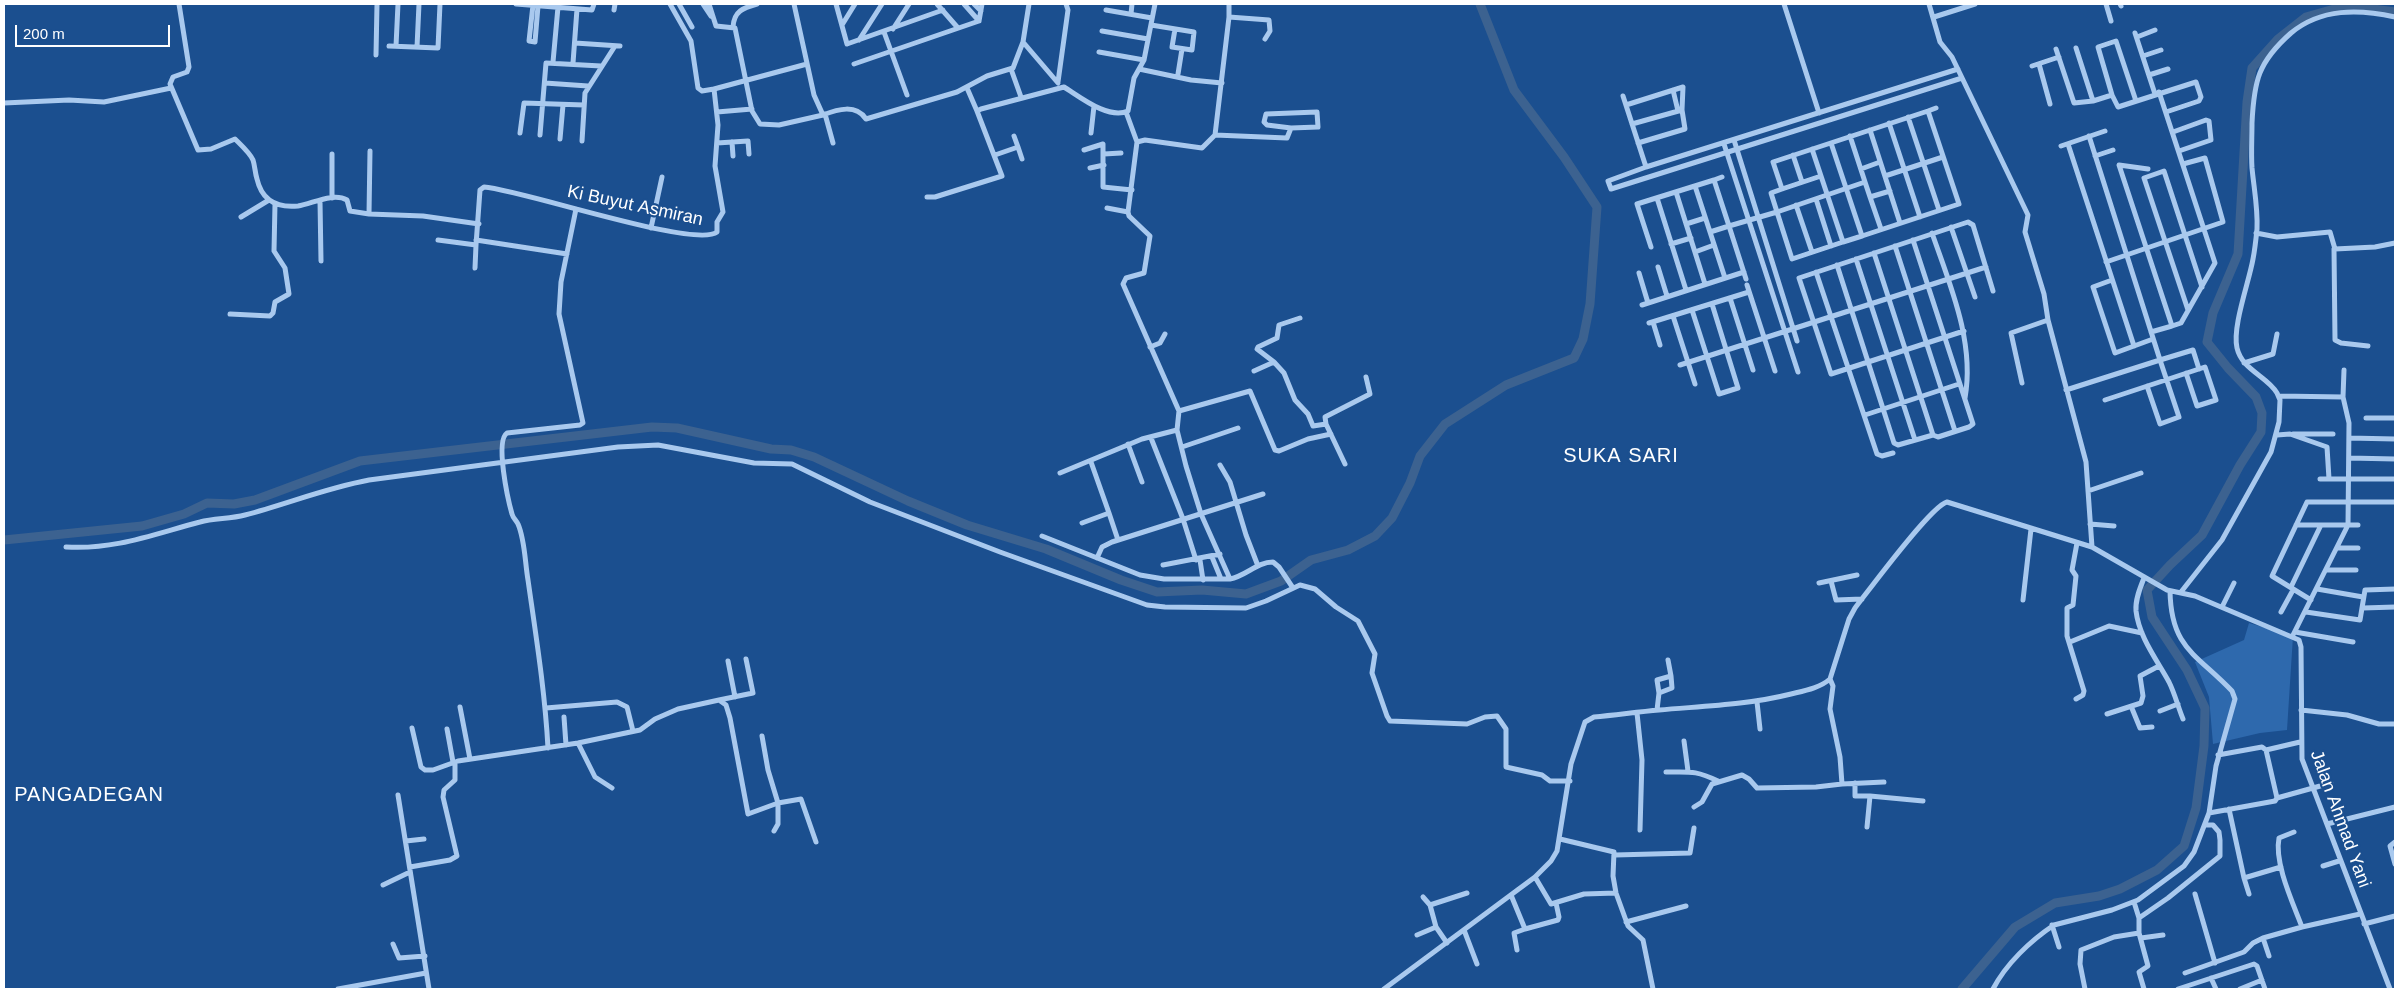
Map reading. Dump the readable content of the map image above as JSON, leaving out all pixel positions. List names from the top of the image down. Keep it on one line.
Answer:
{"streets":{"street":["Ki Buyut Asmiran","Jalan Ahmad Yani"]},"districts":["SUKA SARI","PANGADEGAN"],"scale_bar":"200 m"}
